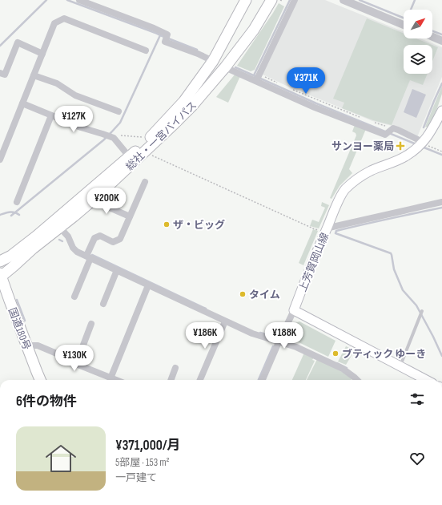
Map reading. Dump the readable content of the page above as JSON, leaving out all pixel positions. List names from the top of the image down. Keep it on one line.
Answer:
{"streets":{"highway":["総社・一宮バイパス","国道180号"],"main road":["上芳賀岡山線"]},"crossings":[["総社・一宮バイパス","国道180号"]],"places":{"health":["サンヨー薬局"],"other":["ザ・ビッグ","タイム","ブティック ゆーき"]},"north":"top right","page":{"price":["¥371K","¥127K","¥200K","¥186K","¥188K","¥130K"],"heading":"6件の物件","list":[{"name":"¥371,000/月","note":"5部屋 · 153 m² · 一戸建て"}]}}
